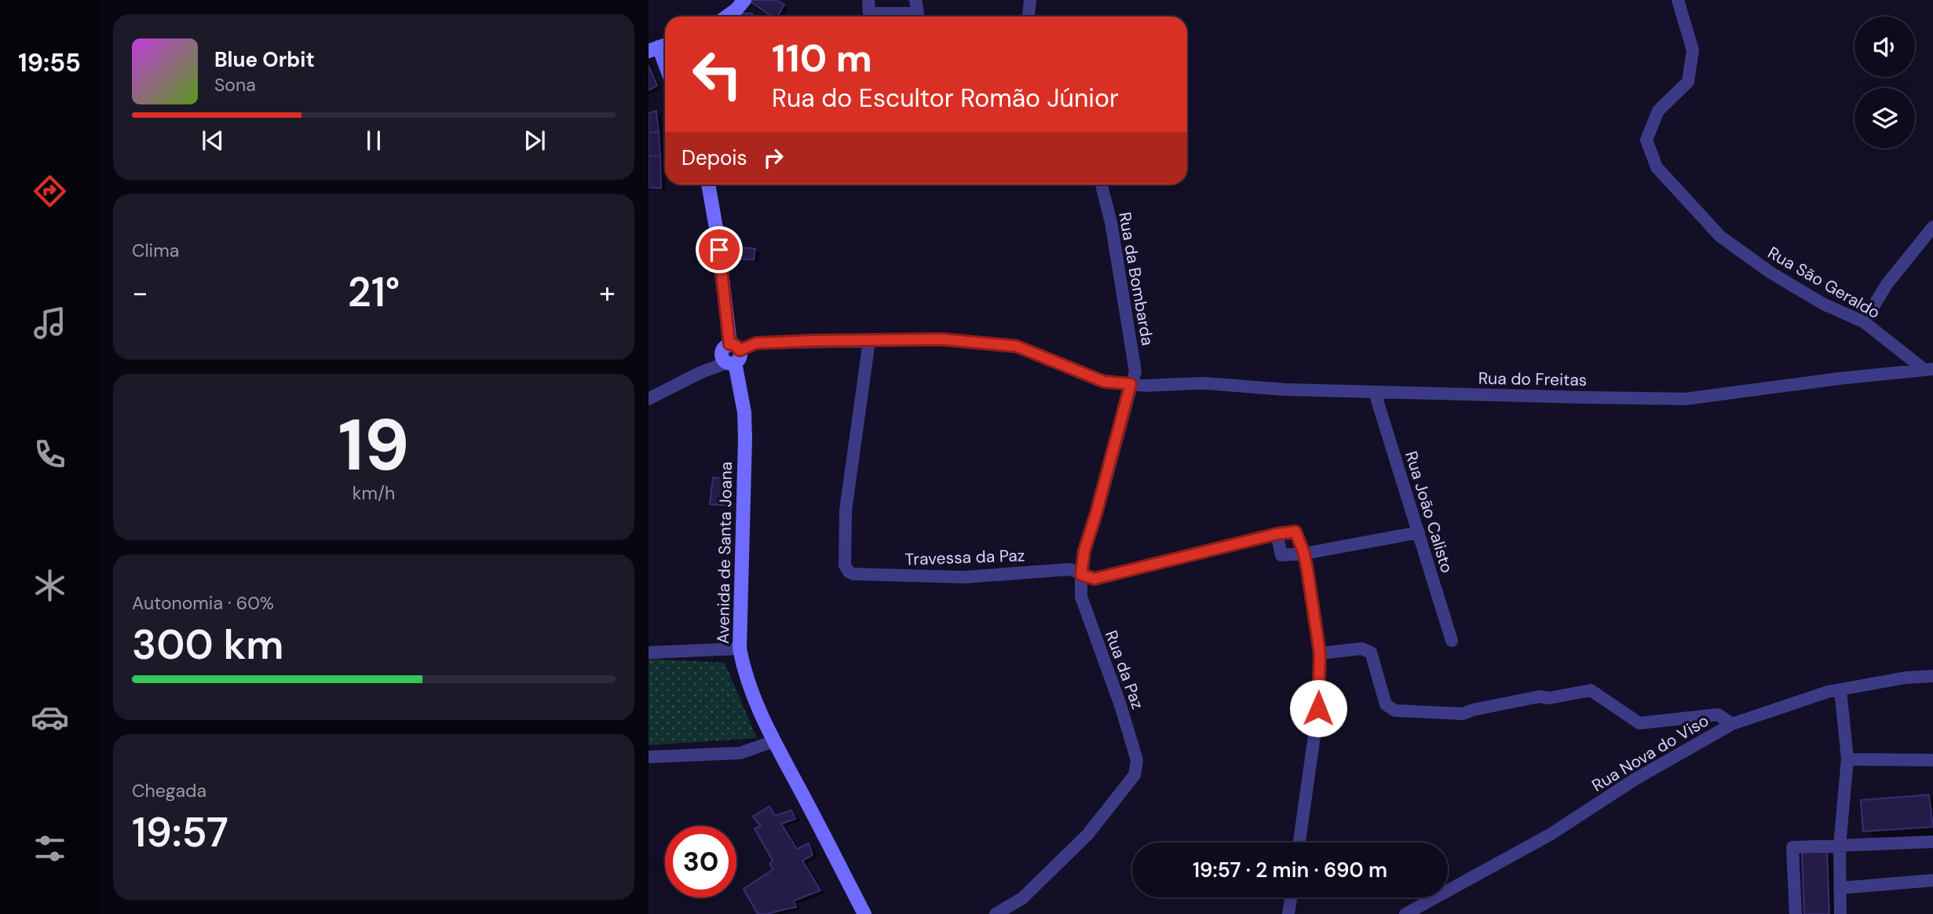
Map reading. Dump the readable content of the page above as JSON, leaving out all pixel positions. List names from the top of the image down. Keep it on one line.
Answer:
{"streets":{"street":["Rua da Bombarda","Rua São Geraldo","Rua do Freitas","Rua João Calisto","Avenida de Santa Joana","Travessa da Paz","Rua da Paz","Rua Nova do Viso"]},"crossings":[["Rua da Bombarda","Rua do Freitas"],["Rua da Bombarda","Rua da Paz"],["Rua São Geraldo","Rua do Freitas"],["Rua do Freitas","Rua João Calisto"],["Rua do Freitas","Avenida de Santa Joana"],["Rua do Freitas","Travessa da Paz"],["Rua do Freitas","Rua da Paz"],["Travessa da Paz","Rua da Paz"]],"page":{"tabs":"19:55","turn":["110 m","Rua do Escultor Romão Júnior"],"song":["Blue Orbit","Sona"],"then":"Depois","tile":["Clima",["19","km/h"],["Autonomia · 60%","300 km"],["Chegada","19:57"]],"heat":["−","21°","+"],"limit":"30","trip":"19:57 · 2 min · 690 m"}}
